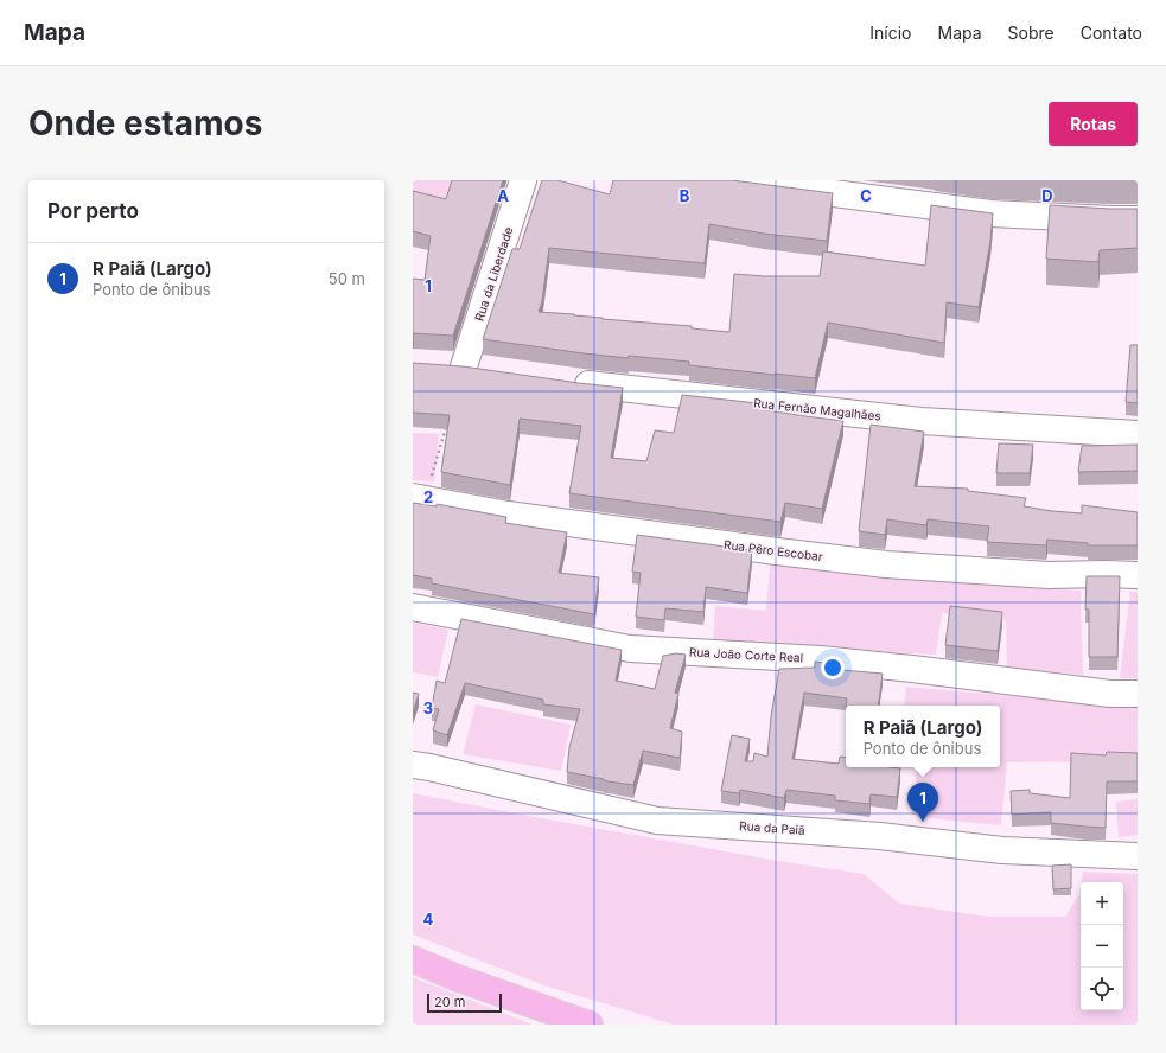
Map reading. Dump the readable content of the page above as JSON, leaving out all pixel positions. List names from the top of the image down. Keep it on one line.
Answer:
{"streets":{"street":["Rua da Liberdade","Rua Fernão Magalhães","Rua Pêro Escobar","Rua João Corte Real","Rua da Paiã"]},"scale_bar":"20 m","page":{"header":"Mapa","nav":["Início","Mapa","Sobre","Contato"],"buttons":"Rotas","title":"Onde estamos","heading":"Por perto","list":[{"mark":"1","name":"R Paiã (Largo)","note":"Ponto de ônibus","value":"50 m"}],"popup":["R Paiã (Largo)","Ponto de ônibus"],"pins":"1","map_buttons":["+","−"],"scale":"20 m"},"grid":{"columns":["A","B","C","D"],"rows":["1","2","3","4"]}}
